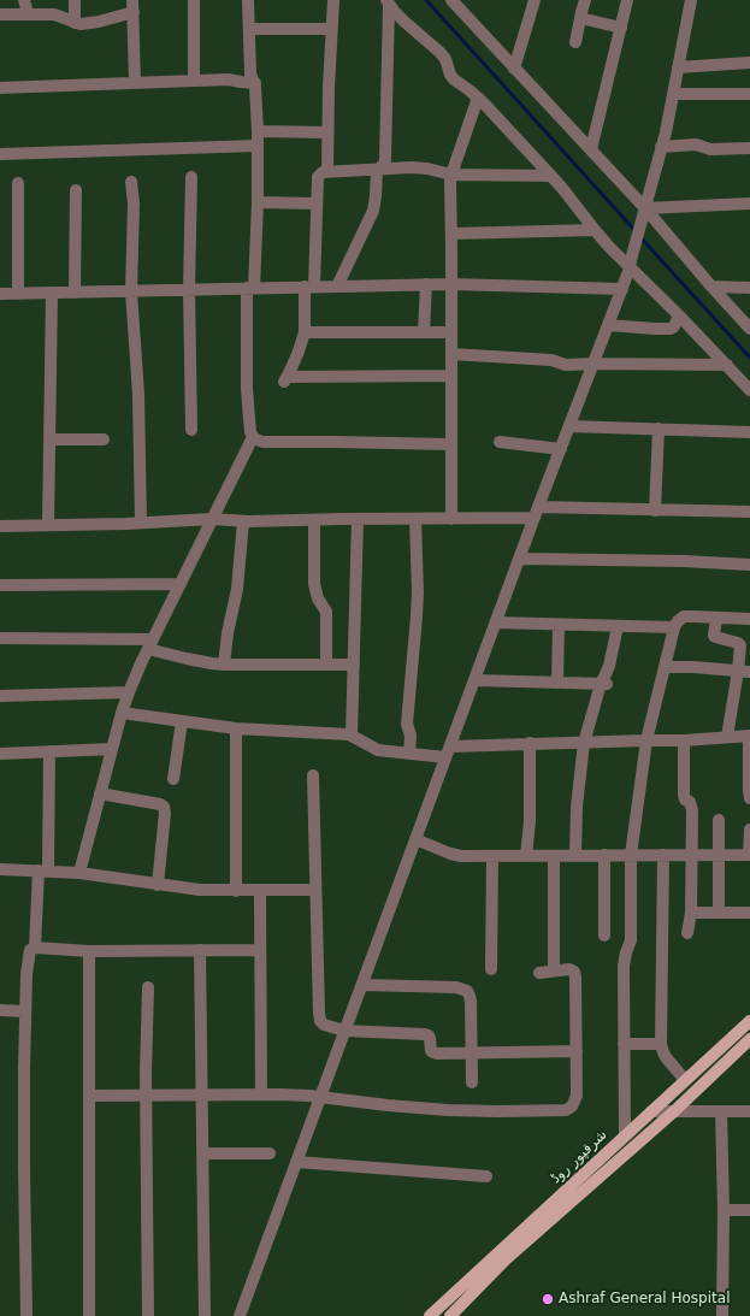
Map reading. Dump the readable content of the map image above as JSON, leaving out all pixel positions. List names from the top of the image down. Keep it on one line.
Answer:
{"streets":{"main road":["شرقپور روڈ"]},"places":["Ashraf General Hospital"]}
